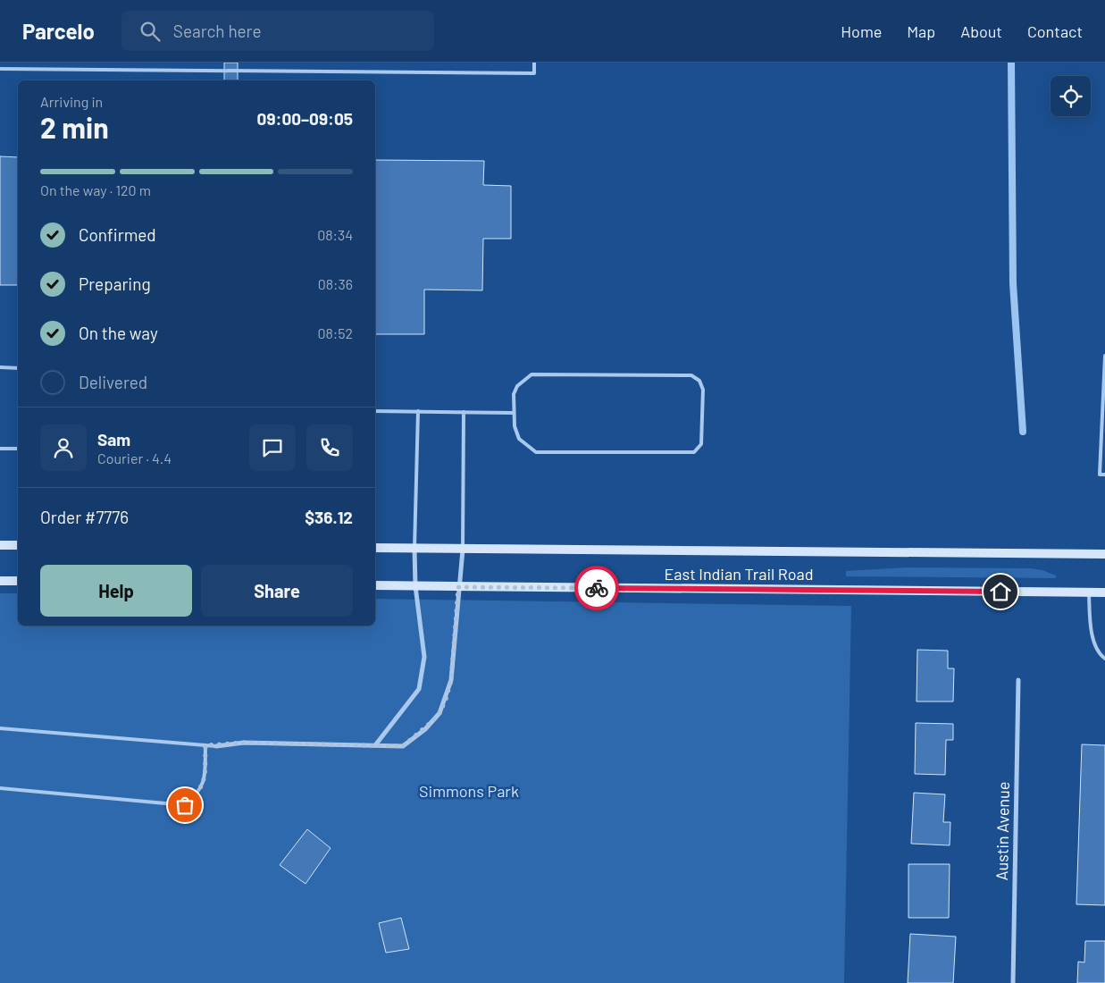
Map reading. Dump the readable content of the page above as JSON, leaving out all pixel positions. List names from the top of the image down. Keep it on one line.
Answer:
{"streets":{"main road":["East Indian Trail Road"],"street":["Austin Avenue"]},"parks":["Simmons Park"],"page":{"header":"Parcelo","search":"Search here","nav":["Home","Map","About","Contact"],"heading":["2 min","Arriving in","09:00–09:05"],"panel":["Sam","Courier · 4.4","Order #7776","$36.12"],"bar":"On the way · 120 m","list":[["Confirmed","08:34"],["Preparing","08:36"],["On the way","08:52"],"Delivered"],"buttons":["Help","Share"]}}
